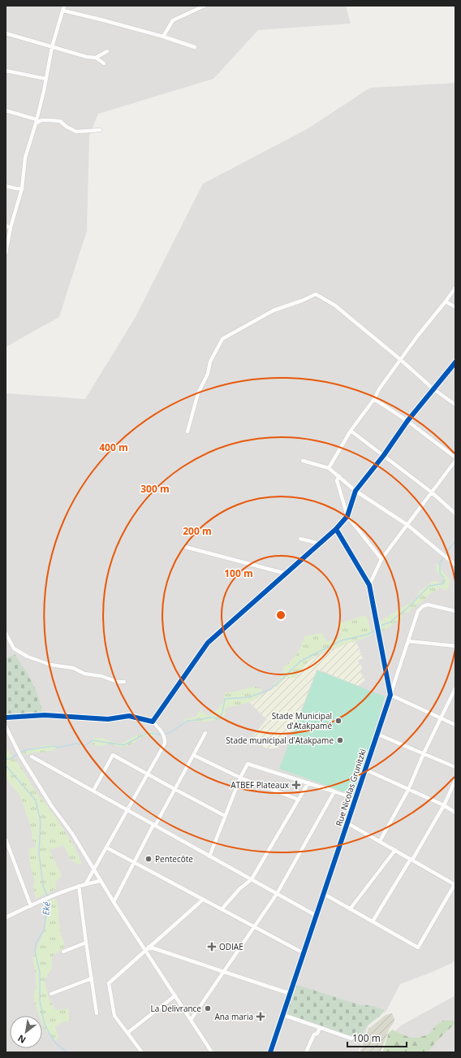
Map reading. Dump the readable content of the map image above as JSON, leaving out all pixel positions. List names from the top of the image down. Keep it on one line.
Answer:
{"streets":{"street":["Rue Nicolas Grunitzki"]},"water":["Eké"],"places":{"other":["Stade Municipal d'Atakpamé","Stade municipal d'Atakpame","Pentecôte","La Delivrance"],"health":["ATBEF Plateaux","ODIAE","Ana maria"]},"scale_bar":"100 m","north":"bottom left","rings":["400 m","300 m","200 m","100 m"]}
